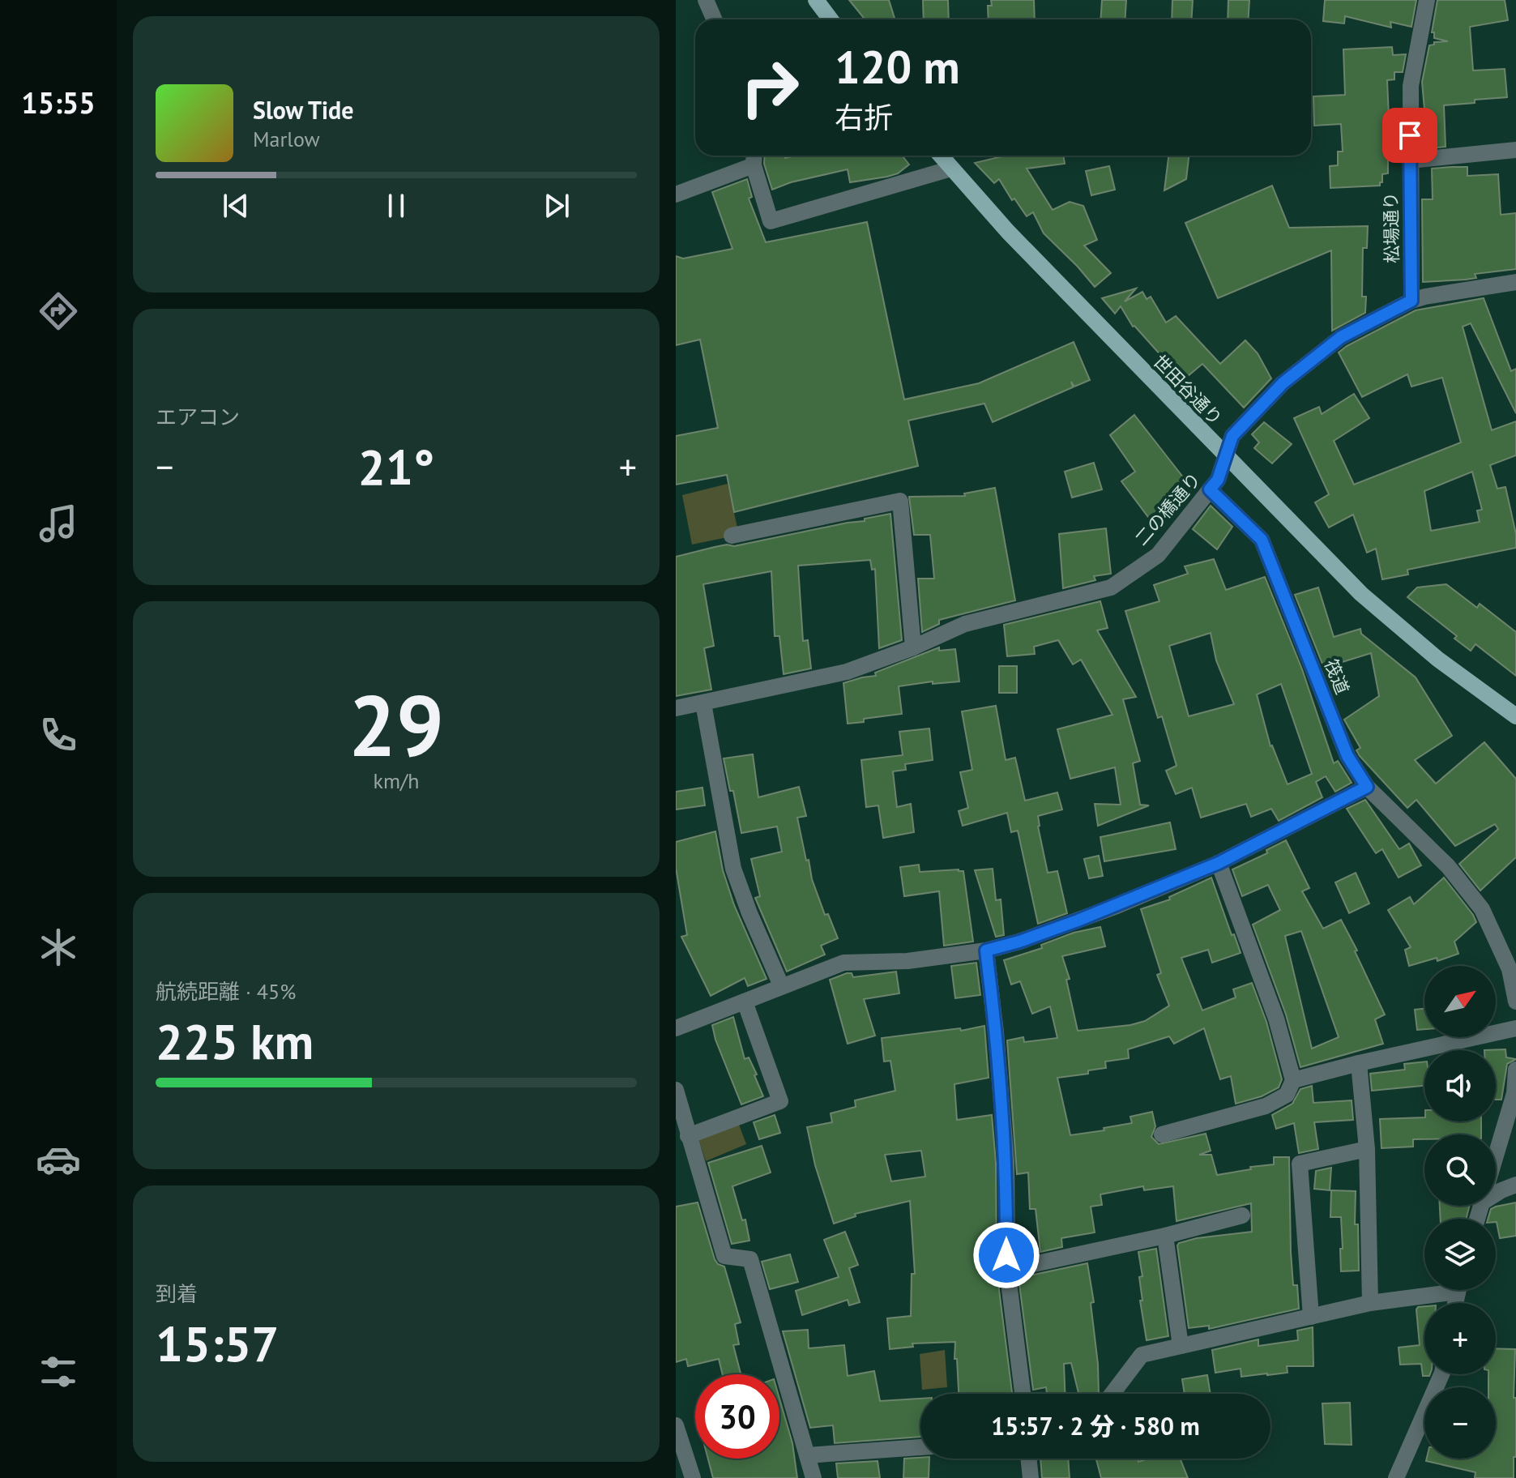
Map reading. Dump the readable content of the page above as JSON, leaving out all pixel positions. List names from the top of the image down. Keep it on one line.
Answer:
{"streets":{"main road":["世田谷通り"],"street":["松場通り","二の橋通り","筏道"]},"crossings":[["松場通り","二の橋通り"],["世田谷通り","二の橋通り"],["二の橋通り","筏道"]],"north":"top right","page":{"tabs":"15:55","turn":["120 m","右折"],"song":["Slow Tide","Marlow"],"tile":["エアコン",["29","km/h"],["航続距離 · 45%","225 km"],["到着","15:57"]],"heat":["−","21°","+"],"map_buttons":["+","−"],"limit":"30","trip":"15:57 · 2 分 · 580 m"}}
